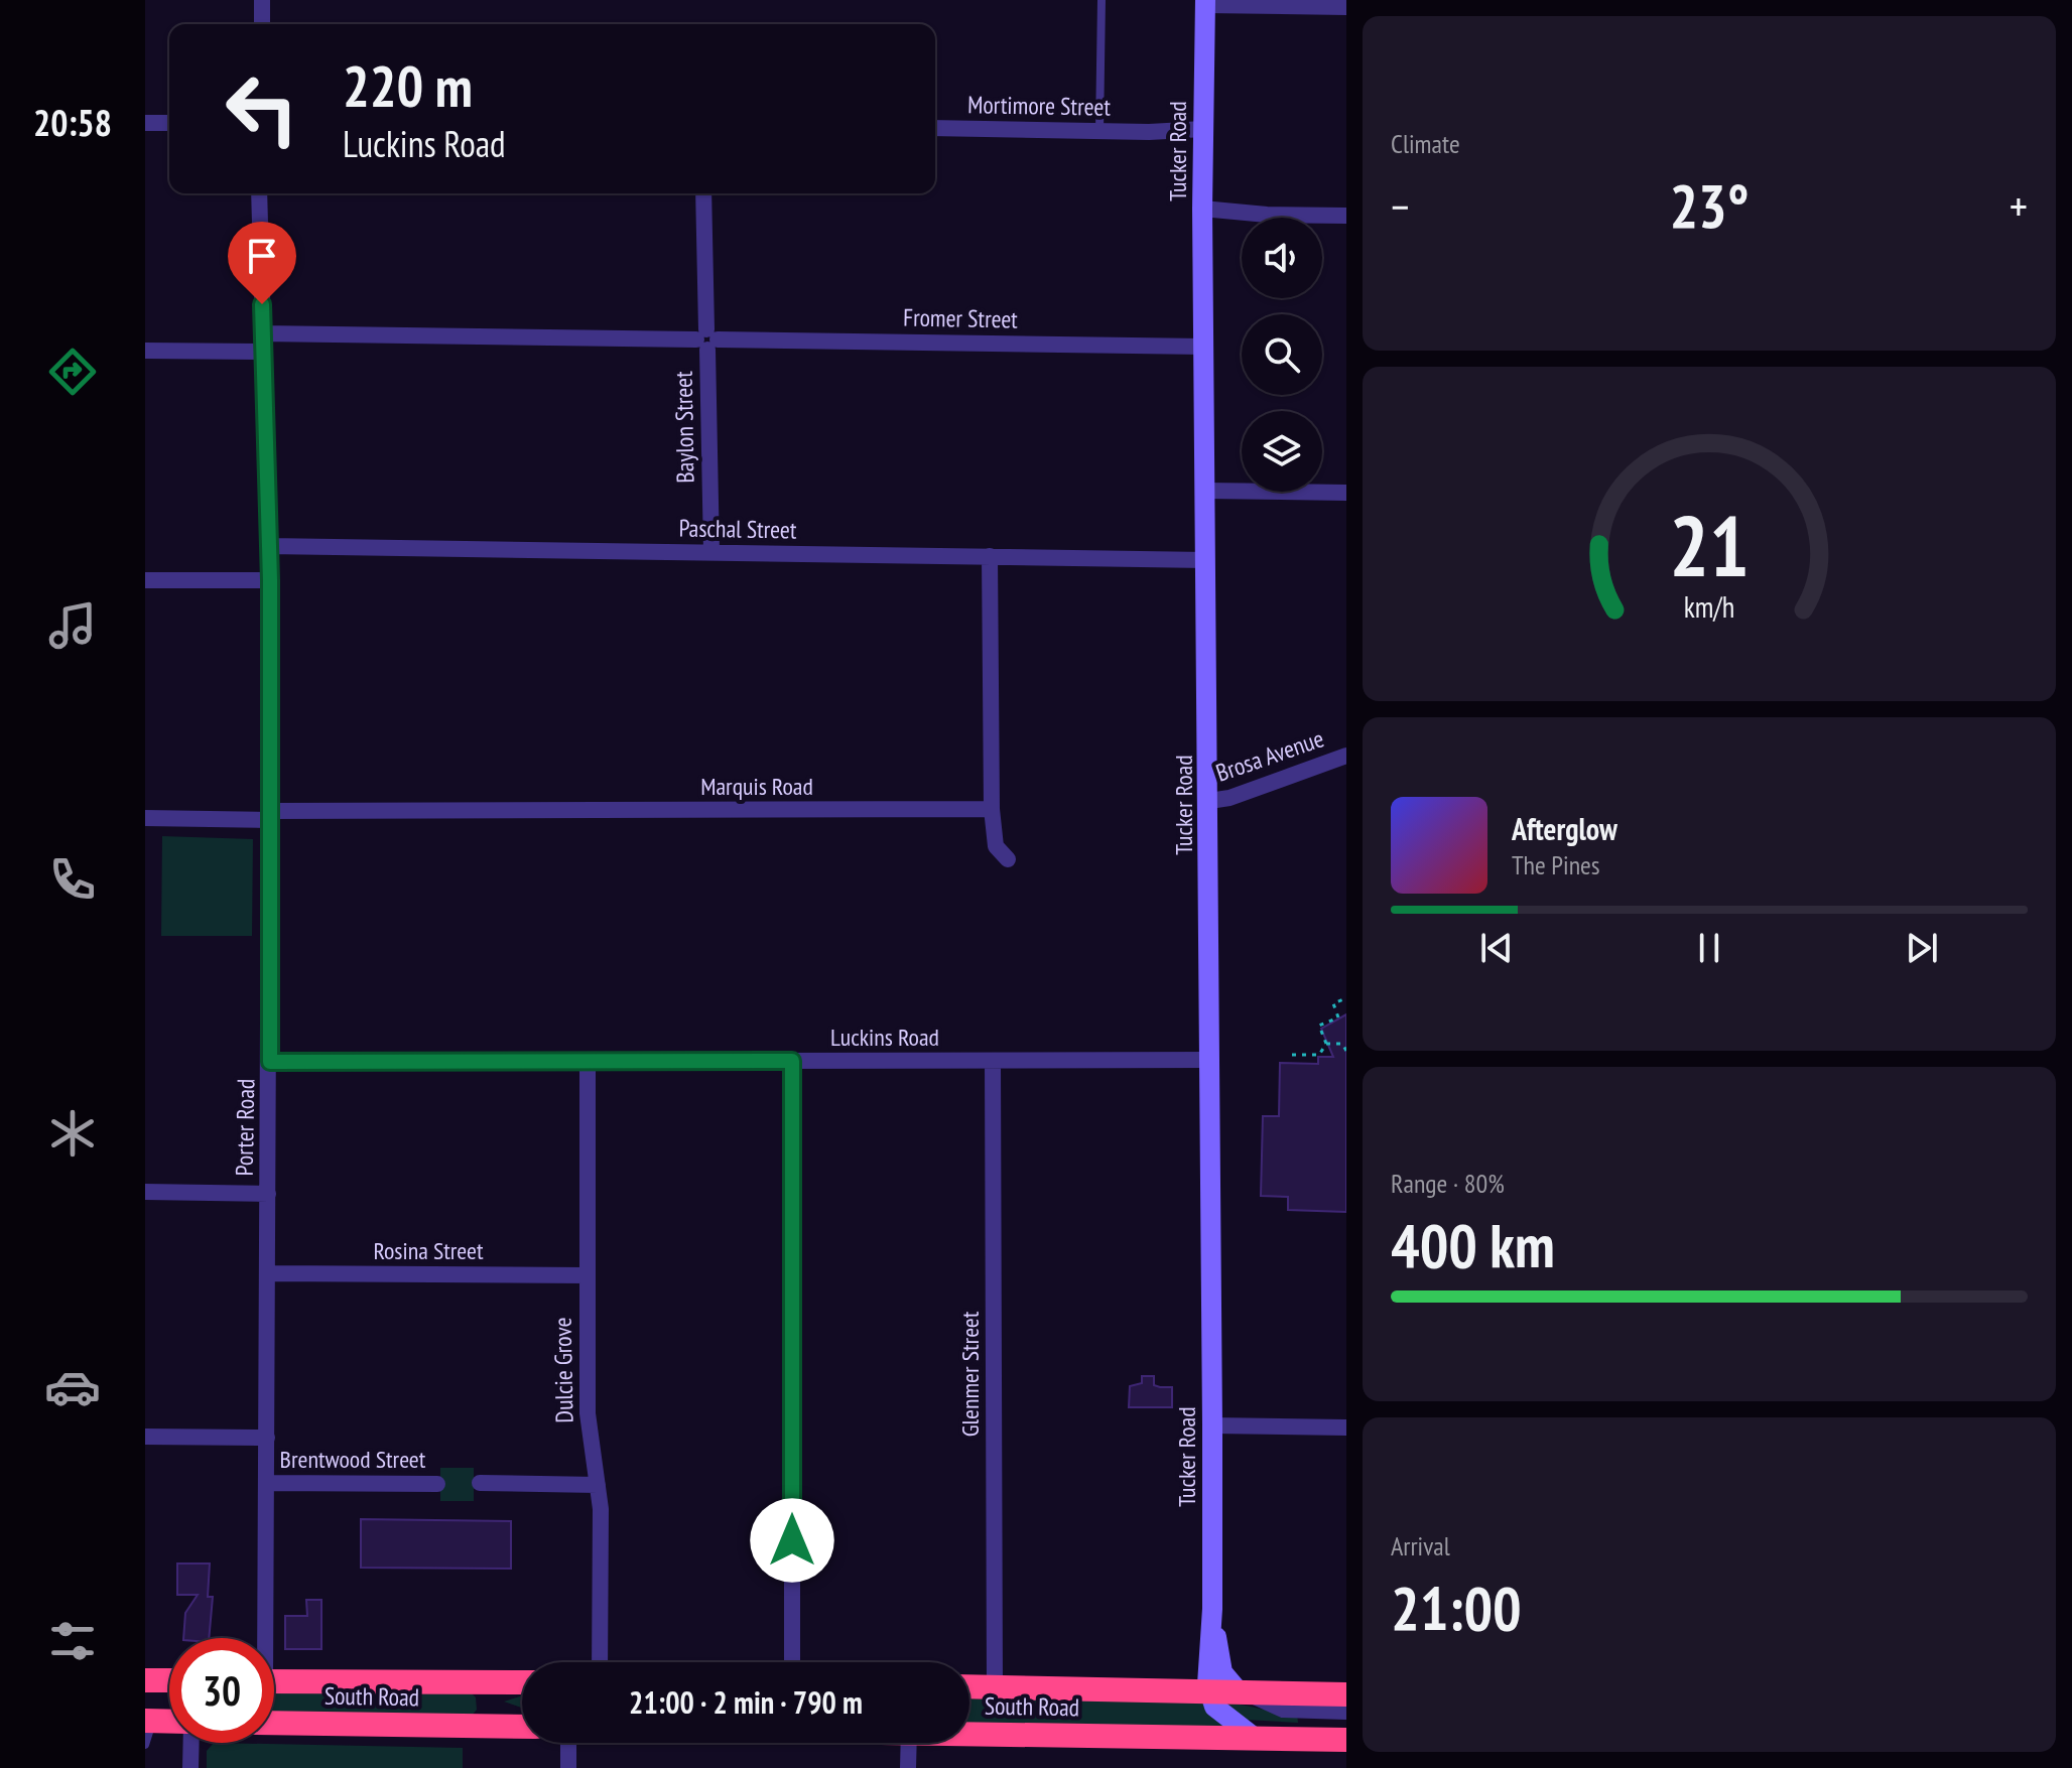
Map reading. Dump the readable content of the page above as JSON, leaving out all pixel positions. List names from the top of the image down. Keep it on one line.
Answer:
{"streets":{"highway":["South Road"],"street":["Mortimore Street","Tucker Road","Fromer Street","Baylon Street","Paschal Street","Brosa Avenue","Marquis Road","Luckins Road","Porter Road","Rosina Street","Dulcie Grove","Glenmer Street","Brentwood Street"]},"crossings":[["Mortimore Street","Tucker Road"],["Tucker Road","Fromer Street"],["Tucker Road","Paschal Street"],["Tucker Road","Brosa Avenue"],["Tucker Road","Luckins Road"],["Tucker Road","South Road"],["Fromer Street","Baylon Street"],["Fromer Street","Porter Road"],["Baylon Street","Paschal Street"],["Paschal Street","Porter Road"],["Marquis Road","Porter Road"],["Luckins Road","Porter Road"],["Luckins Road","Dulcie Grove"],["Luckins Road","Glenmer Street"],["Porter Road","Rosina Street"],["Porter Road","Brentwood Street"],["Rosina Street","Dulcie Grove"],["Glenmer Street","South Road"]],"page":{"tabs":"20:58","tile":["Climate",["Range · 80%","400 km"],["Arrival","21:00"]],"turn":["220 m","Luckins Road"],"heat":["−","23°","+"],"song":["Afterglow","The Pines"],"limit":"30","trip":"21:00 · 2 min · 790 m","gauge":["21","km/h"]}}
